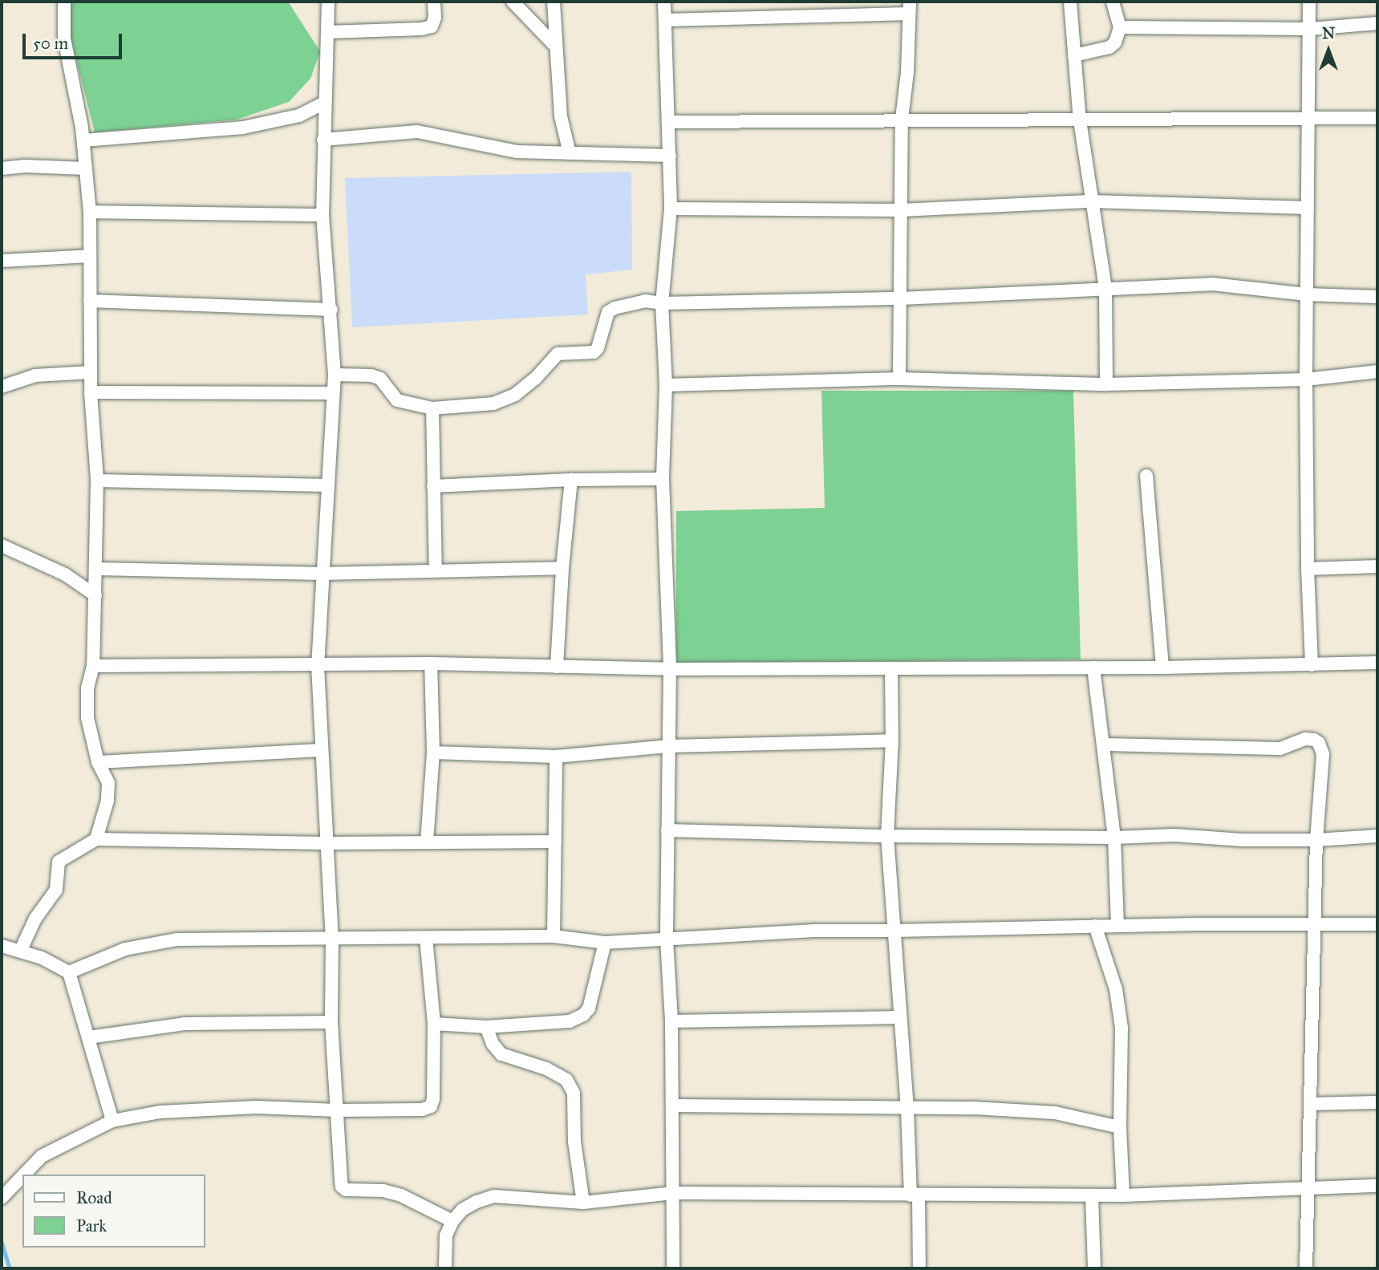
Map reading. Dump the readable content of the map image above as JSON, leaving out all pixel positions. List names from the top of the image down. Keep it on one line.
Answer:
{"legend":["Road","Park"],"scale_bar":"50 m","north":"top"}
